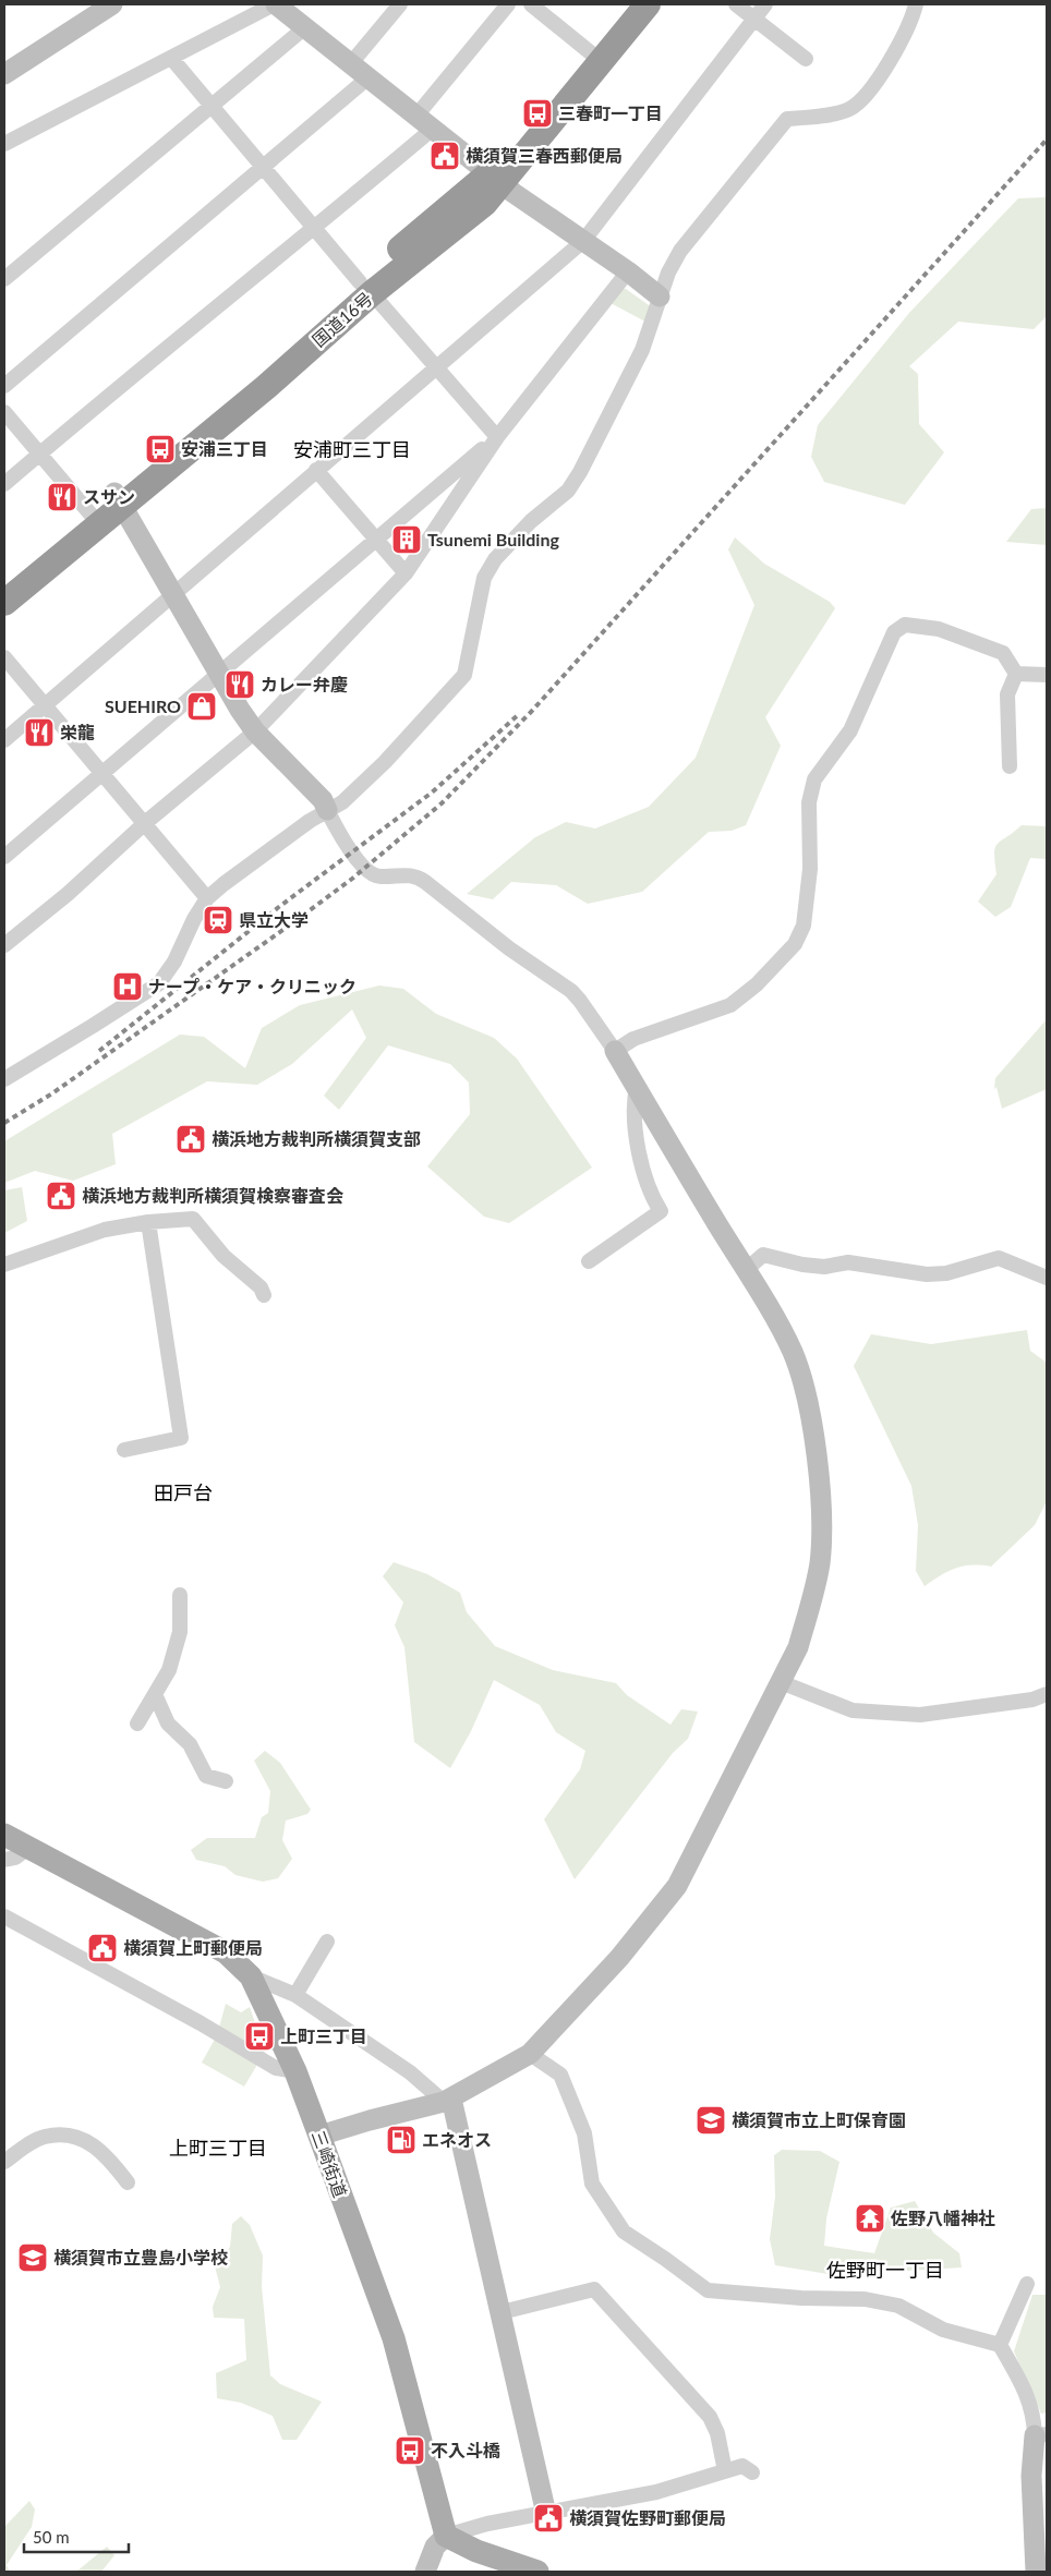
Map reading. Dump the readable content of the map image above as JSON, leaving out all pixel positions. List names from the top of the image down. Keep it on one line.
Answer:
{"streets":{"highway":["国道16号"],"main road":["三崎街道"]},"districts":["安浦町三丁目","田戸台","上町三丁目","佐野町一丁目"],"places":{"bus stop":["三春町一丁目","安浦三丁目","上町三丁目","不入斗橋"],"public building":["横須賀三春西郵便局","横浜地方裁判所横須賀支部","横浜地方裁判所横須賀検察審査会","横須賀上町郵便局","横須賀佐野町郵便局"],"restaurant":["スサン","カレー弁慶","栄龍"],"building":["Tsunemi Building"],"shop":["SUEHIRO"],"station":["県立大学"],"hospital":["ナープ・ケア・クリニック"],"school or university":["横須賀市立上町保育園","横須賀市立豊島小学校"],"fuel station":["エネオス"],"temple":["佐野八幡神社"]},"scale_bar":"50 m"}
